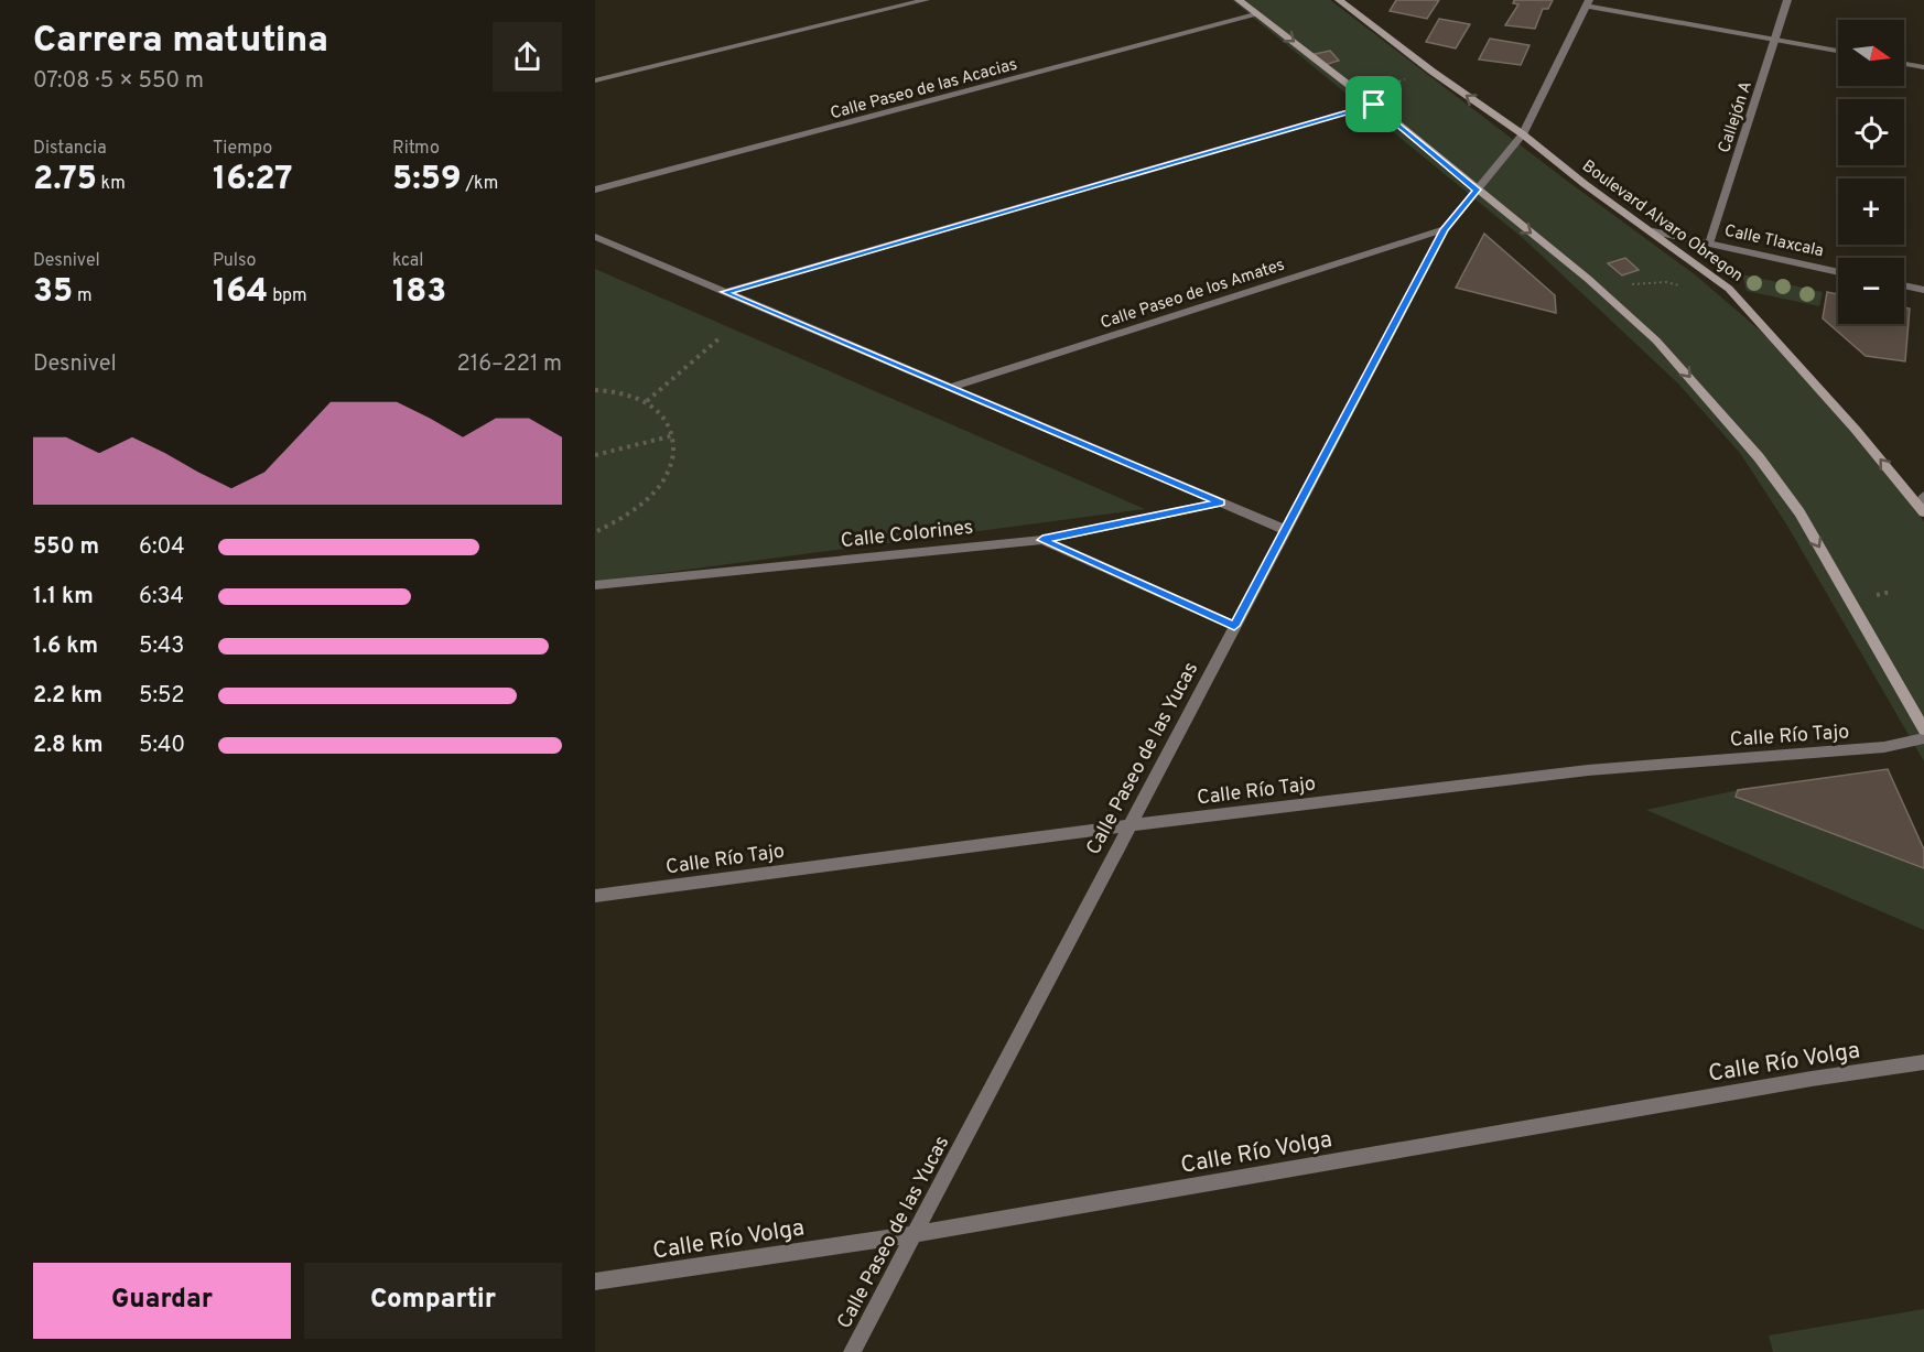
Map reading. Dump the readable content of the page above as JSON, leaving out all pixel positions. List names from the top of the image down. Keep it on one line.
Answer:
{"streets":{"main road":["Boulevard Alvaro Obregon"],"street":["Calle Paseo de las Acacias","Callejón A","Calle Tlaxcala","Calle Paseo de los Amates","Calle Colorines","Calle Río Tajo","Calle Paseo de las Yucas","Calle Río Volga"]},"crossings":[["Callejón A","Calle Tlaxcala"],["Boulevard Alvaro Obregon","Calle Tlaxcala"],["Boulevard Alvaro Obregon","Calle Paseo de las Yucas"],["Calle Paseo de los Amates","Calle Paseo de las Yucas"],["Calle Río Tajo","Calle Paseo de las Yucas"],["Calle Paseo de las Yucas","Calle Río Volga"]],"north":"right","page":{"heading":["Carrera matutina","07:08 · 5 × 550 m"],"map_buttons":["+","−"],"stats":[["Distancia","2.75 km"],["Tiempo","16:27"],["Ritmo","5:59 /km"],["Desnivel","35 m"],["Pulso","164 bpm"],["kcal","183"]],"chart":["Desnivel","216–221 m"],"list":[{"name":"550 m","note":"6:04"},{"name":"1.1 km","note":"6:34"},{"name":"1.6 km","note":"5:43"},{"name":"2.2 km","note":"5:52"},{"name":"2.8 km","note":"5:40"}],"buttons":["Guardar","Compartir"]}}
